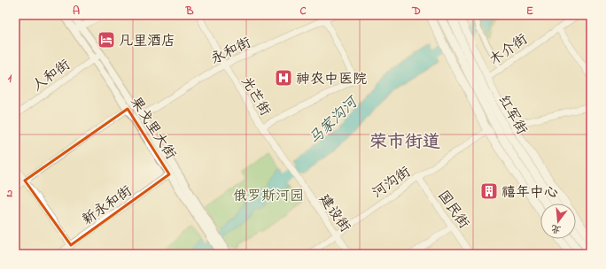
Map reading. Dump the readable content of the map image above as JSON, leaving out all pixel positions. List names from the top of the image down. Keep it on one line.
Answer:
{"streets":{"main road":["红军街","果戈里大街"],"street":["木介街","永和街","人和街","光芒街","河沟街","新永和街","国民街","建设街"]},"crossings":[["木介街","红军街"],["永和街","光芒街"],["永和街","果戈里大街"],["人和街","果戈里大街"],["光芒街","建设街"],["红军街","河沟街"],["果戈里大街","新永和街"],["河沟街","国民街"],["河沟街","建设街"]],"districts":["荣市街道"],"water":["马家沟河"],"parks":["俄罗斯河园"],"places":{"hotel":["凡里酒店"],"hospital":["神农中医院"],"building":["禧年中心"]},"north":"bottom","grid":{"columns":["A","B","C","D","E"],"rows":["1","2"]}}
